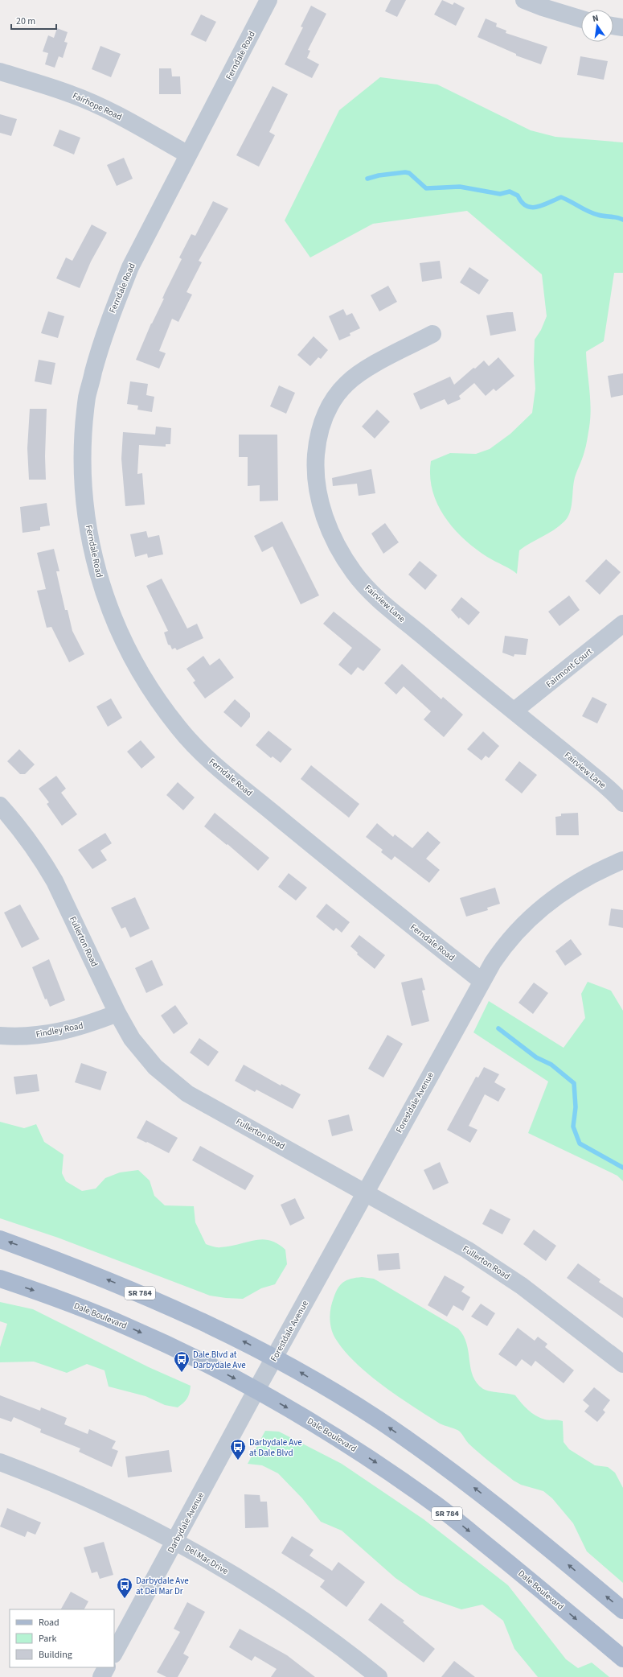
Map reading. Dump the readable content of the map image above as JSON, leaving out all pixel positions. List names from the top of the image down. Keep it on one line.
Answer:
{"streets":{"main road":["SR 784","Dale Boulevard"],"street":["Ferndale Road","Fairhope Road","Fairview Lane","Fairmont Court","Fullerton Road","Findley Road","Forestdale Avenue","Darbydale Avenue","Del Mar Drive"]},"crossings":[["Ferndale Road","Fairhope Road"],["Ferndale Road","Forestdale Avenue"],["Fairview Lane","Fairmont Court"],["Fullerton Road","Findley Road"],["Fullerton Road","Forestdale Avenue"],["Forestdale Avenue","SR 784"],["Forestdale Avenue","Dale Boulevard"],["Forestdale Avenue","Darbydale Avenue"],["Dale Boulevard","Darbydale Avenue"],["Darbydale Avenue","Del Mar Drive"]],"places":{"bus stop":["Dale Blvd at Darbydale Ave","Darbydale Ave at Dale Blvd","Darbydale Ave at Del Mar Dr"]},"legend":["Road","Park","Building"],"scale_bar":"20 m","north":"top"}
